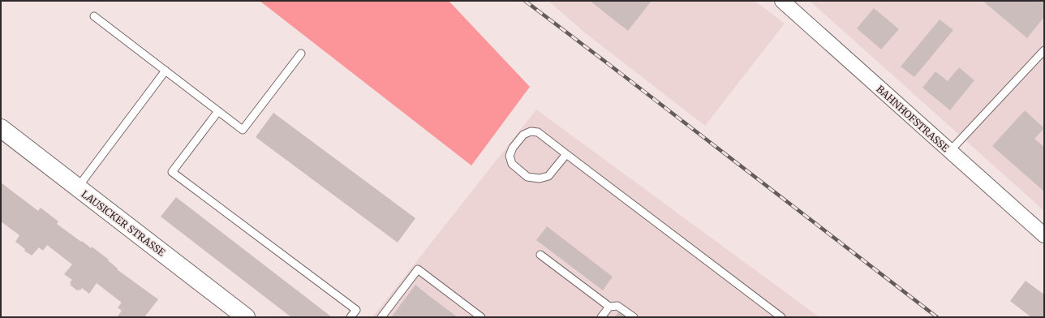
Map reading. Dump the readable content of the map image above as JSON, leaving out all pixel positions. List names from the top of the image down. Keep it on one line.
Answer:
{"streets":{"main road":["LAUSICKER STRASSE"],"street":["BAHNHOFSTRASSE"]}}
